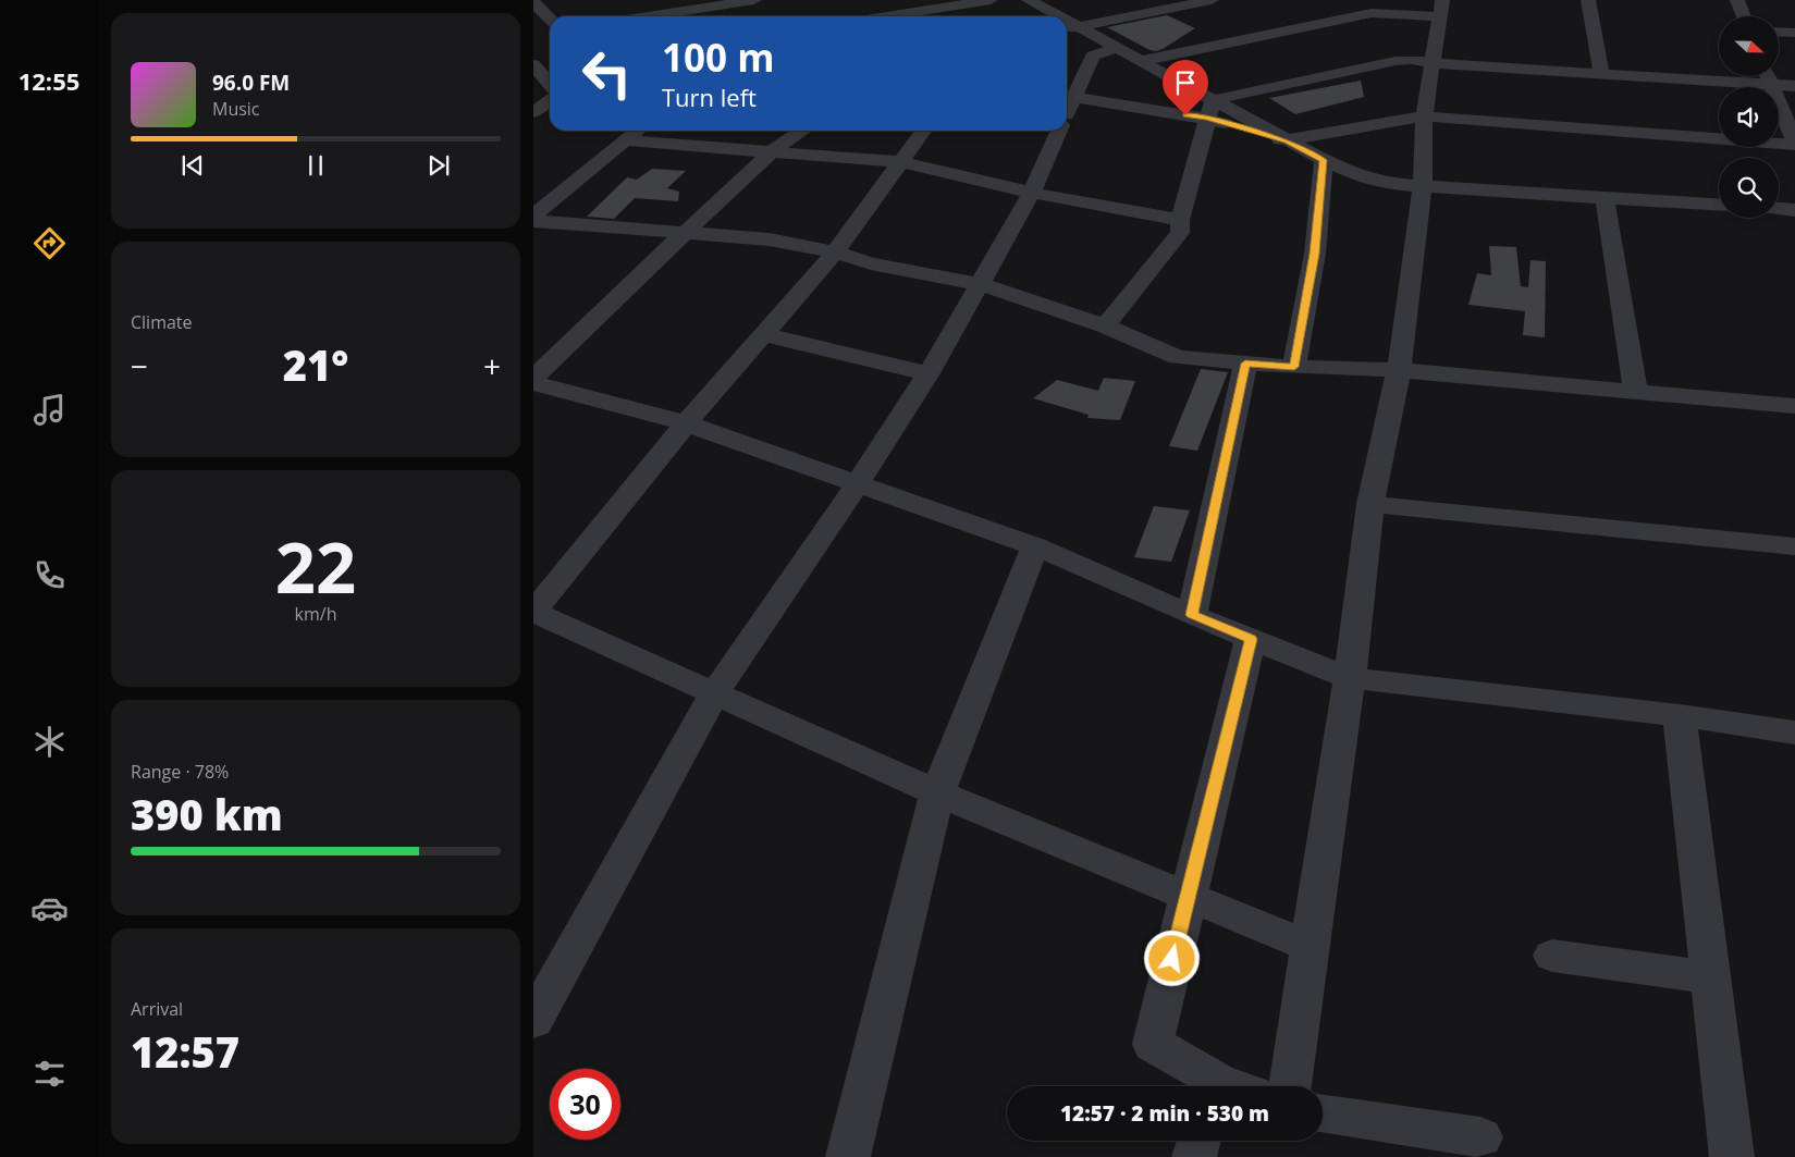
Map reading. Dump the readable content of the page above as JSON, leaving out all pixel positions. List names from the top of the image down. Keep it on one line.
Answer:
{"north":"right","page":{"tabs":"12:55","turn":["100 m","Turn left"],"song":["96.0 FM","Music"],"tile":["Climate",["22","km/h"],["Range · 78%","390 km"],["Arrival","12:57"]],"heat":["−","21°","+"],"limit":"30","trip":"12:57 · 2 min · 530 m"}}
